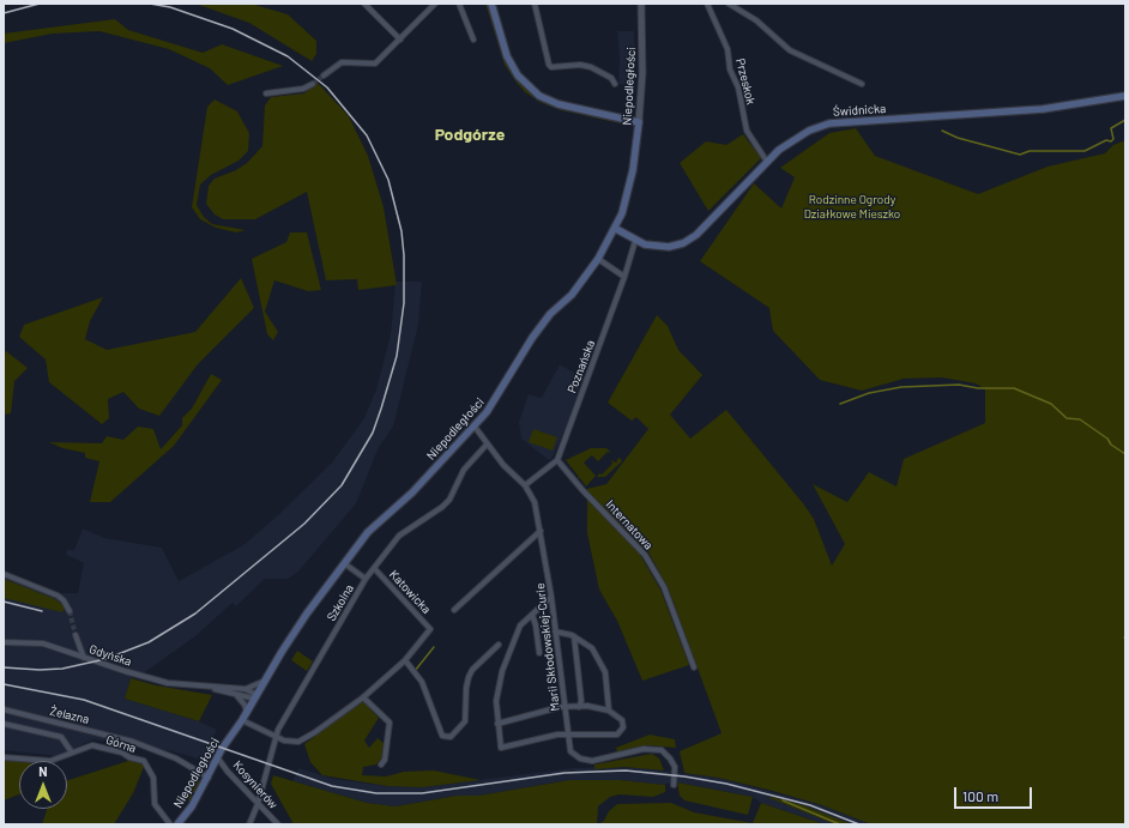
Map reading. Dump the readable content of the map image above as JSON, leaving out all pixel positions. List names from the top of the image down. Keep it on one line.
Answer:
{"streets":{"main road":["Niepodległości","Świdnicka"],"street":["Przeskok","Poznańska","Internatowa","Katowicka","Szkolna","Marii Skłodowskiej-Curie","Gdyńska","Żelazna","Górna","Kosynierów"]},"crossings":[["Przeskok","Świdnicka"],["Niepodległości","Świdnicka"],["Niepodległości","Marii Skłodowskiej-Curie"],["Niepodległości","Gdyńska"],["Niepodległości","Żelazna"],["Niepodległości","Kosynierów"],["Świdnicka","Poznańska"],["Poznańska","Internatowa"],["Katowicka","Szkolna"],["Szkolna","Marii Skłodowskiej-Curie"],["Szkolna","Kosynierów"]],"districts":["Podgórze"],"parks":["Rodzinne Ogrody Działkowe Mieszko"],"scale_bar":"100 m","north":"top"}
